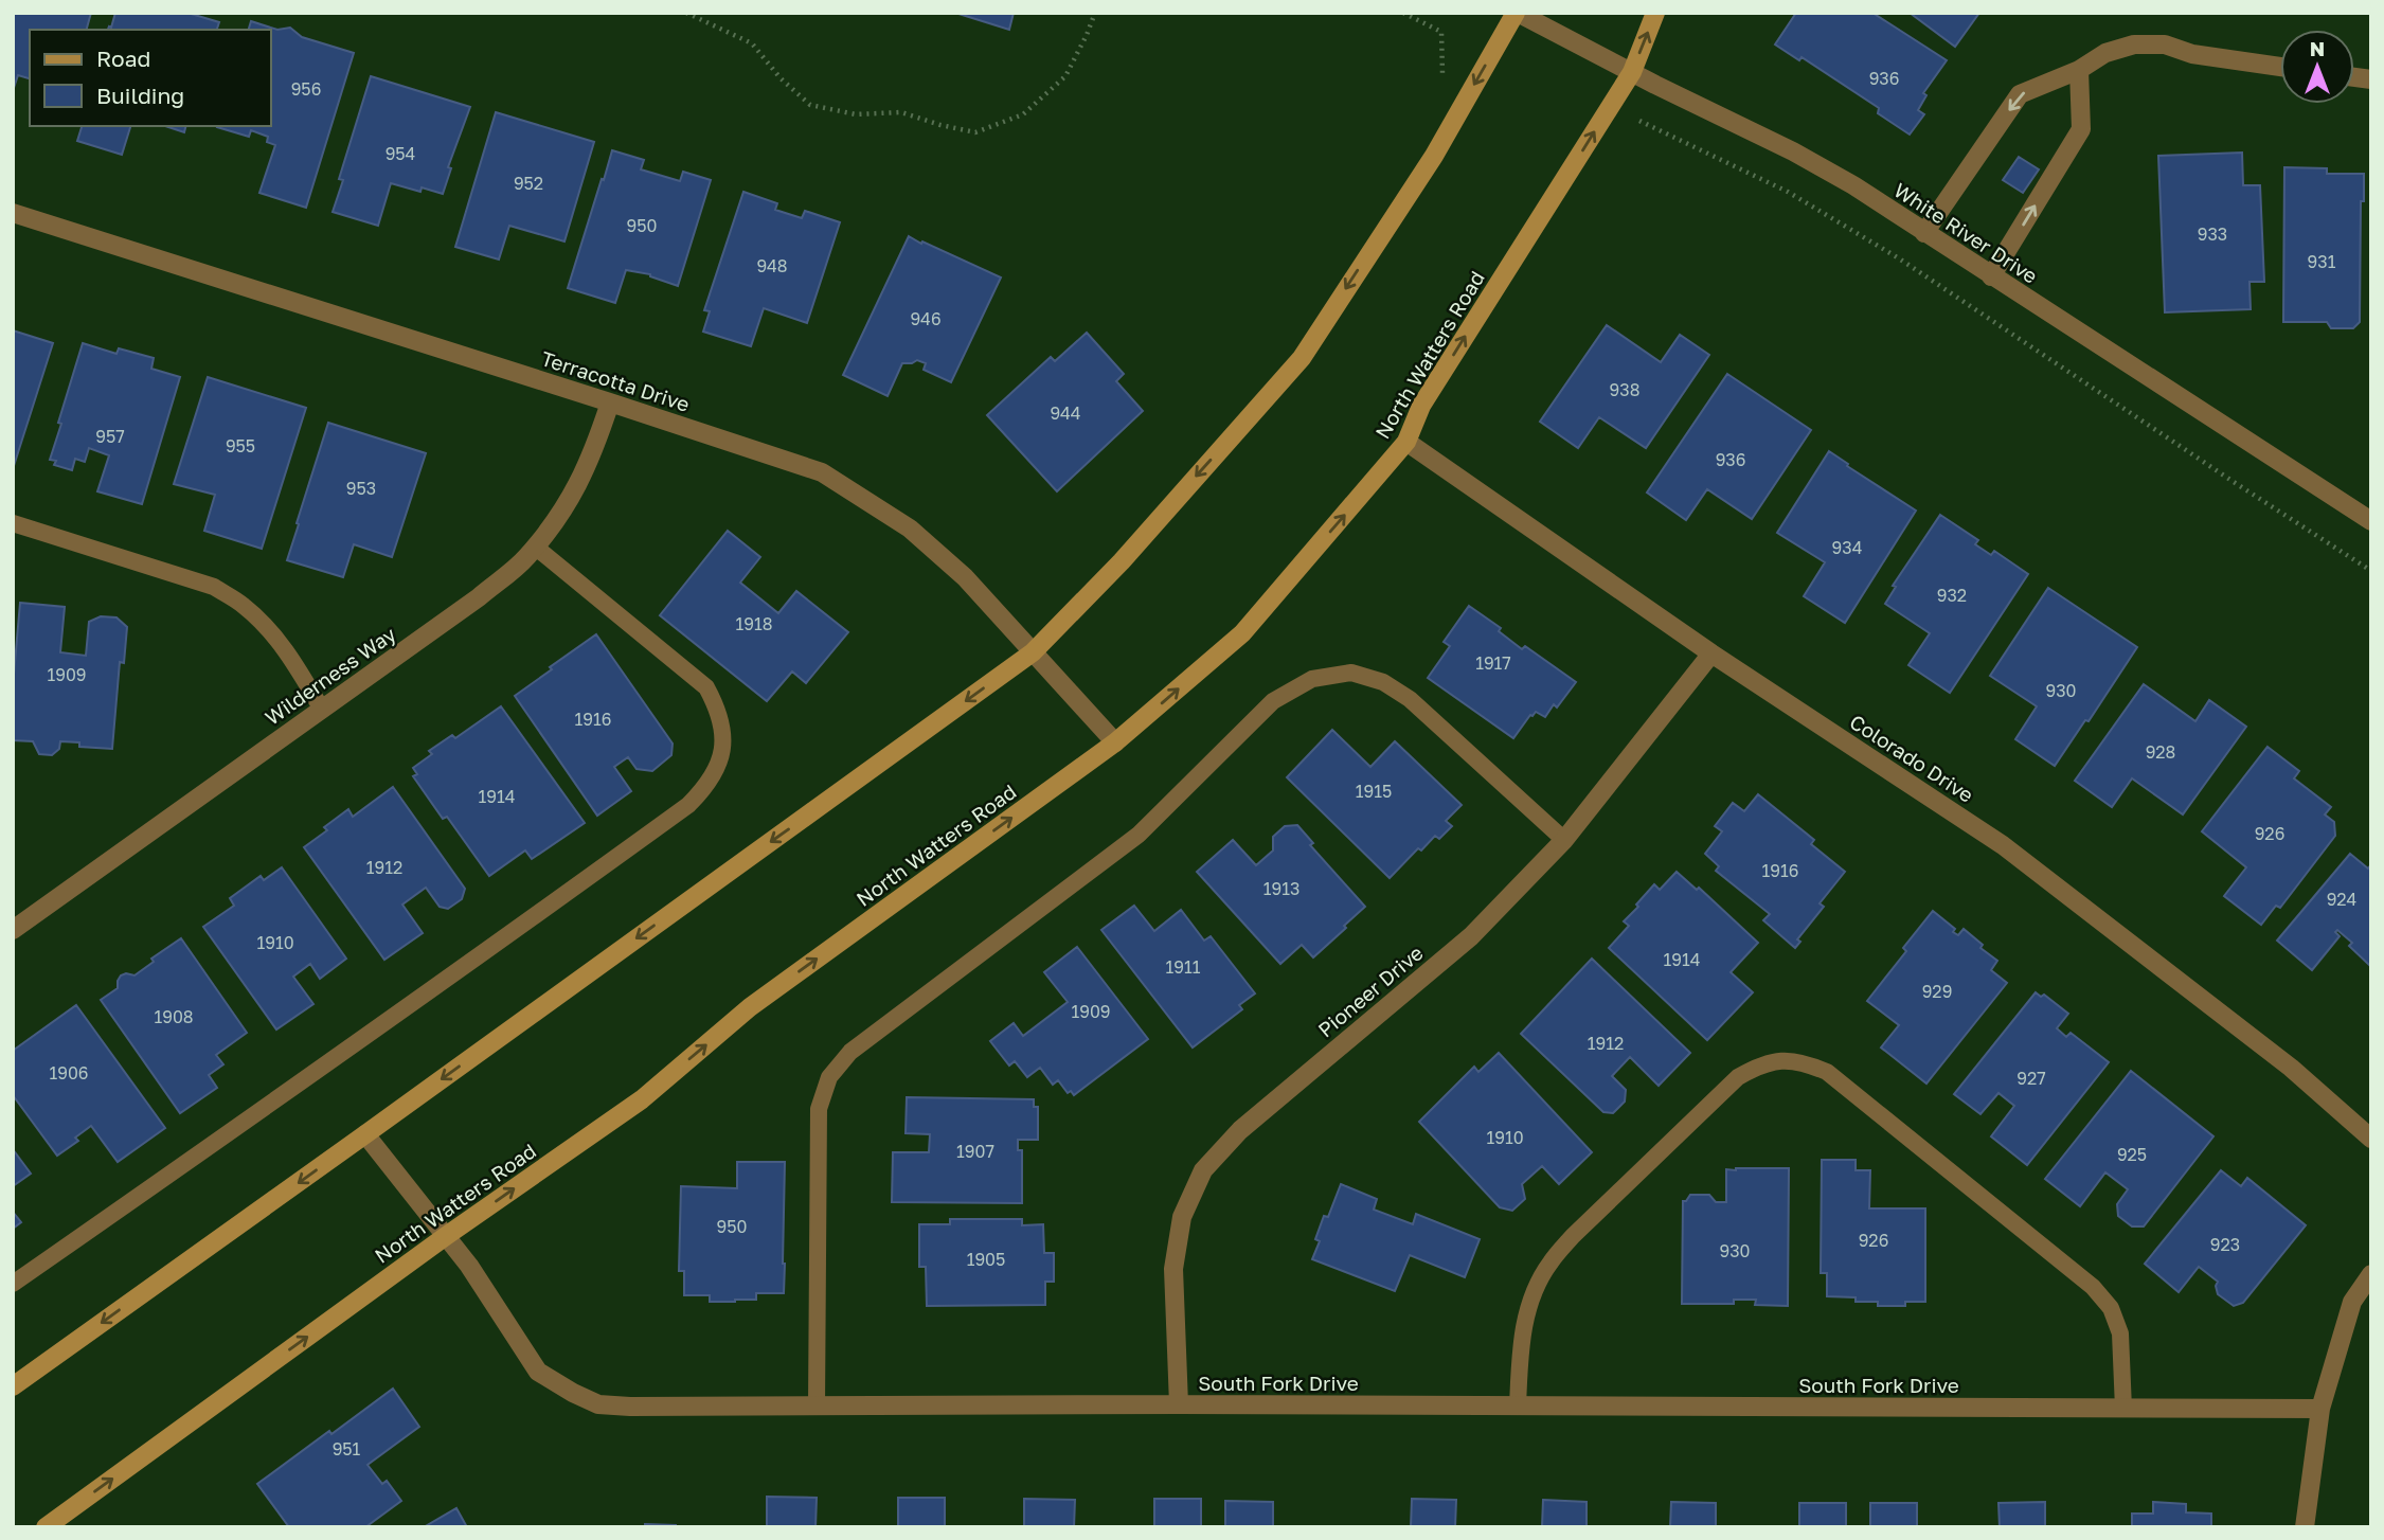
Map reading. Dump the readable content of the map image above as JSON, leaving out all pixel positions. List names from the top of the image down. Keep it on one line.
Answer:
{"streets":{"main road":["North Watters Road"],"street":["White River Drive","Terracotta Drive","Wilderness Way","Colorado Drive","Pioneer Drive","South Fork Drive"]},"crossings":[["White River Drive","North Watters Road"],["North Watters Road","Terracotta Drive"],["North Watters Road","Colorado Drive"],["North Watters Road","South Fork Drive"],["Terracotta Drive","Wilderness Way"],["Colorado Drive","Pioneer Drive"],["Pioneer Drive","South Fork Drive"]],"house_numbers":["936","956","954","952","950","933","931","948","946","938","944","957","955","936","953","934","932","1918","1917","1909","930","1916","928","1915","1914","926","1912","1916","1913","924","1910","1914","1911","929","1909","1908","1912","1906","927","1910","1907","925","950","926","923","930","1905","951"],"legend":["Road","Building"],"north":"top"}
